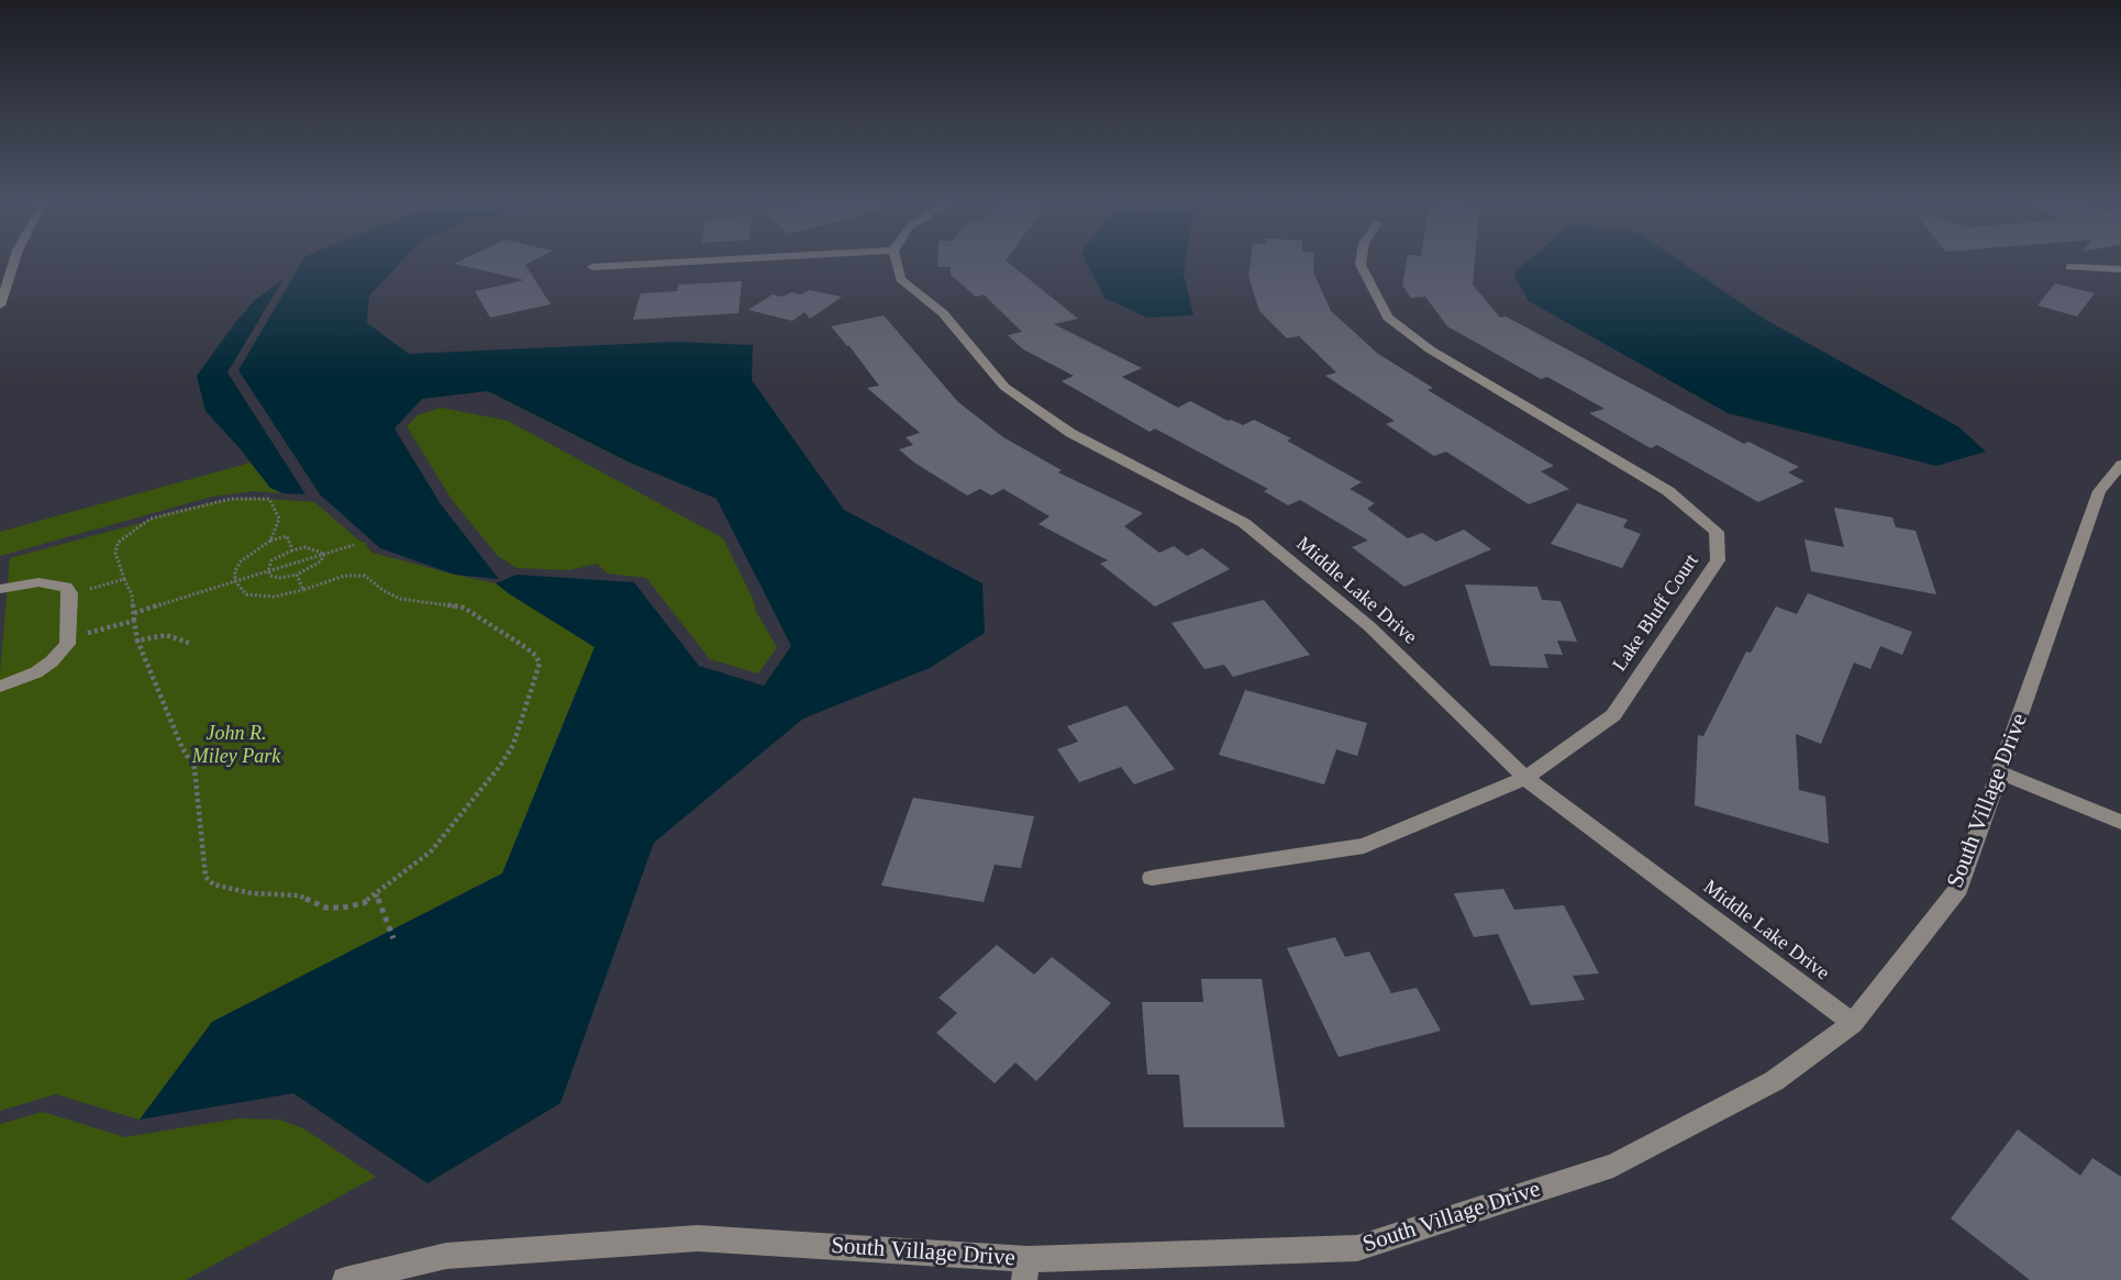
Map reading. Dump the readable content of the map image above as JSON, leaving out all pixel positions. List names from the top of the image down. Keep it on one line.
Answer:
{"streets":{"street":["Middle Lake Drive","Lake Bluff Court","South Village Drive"]},"crossings":[["Middle Lake Drive","Lake Bluff Court"],["Middle Lake Drive","South Village Drive"]],"parks":["John R. Miley Park"]}
